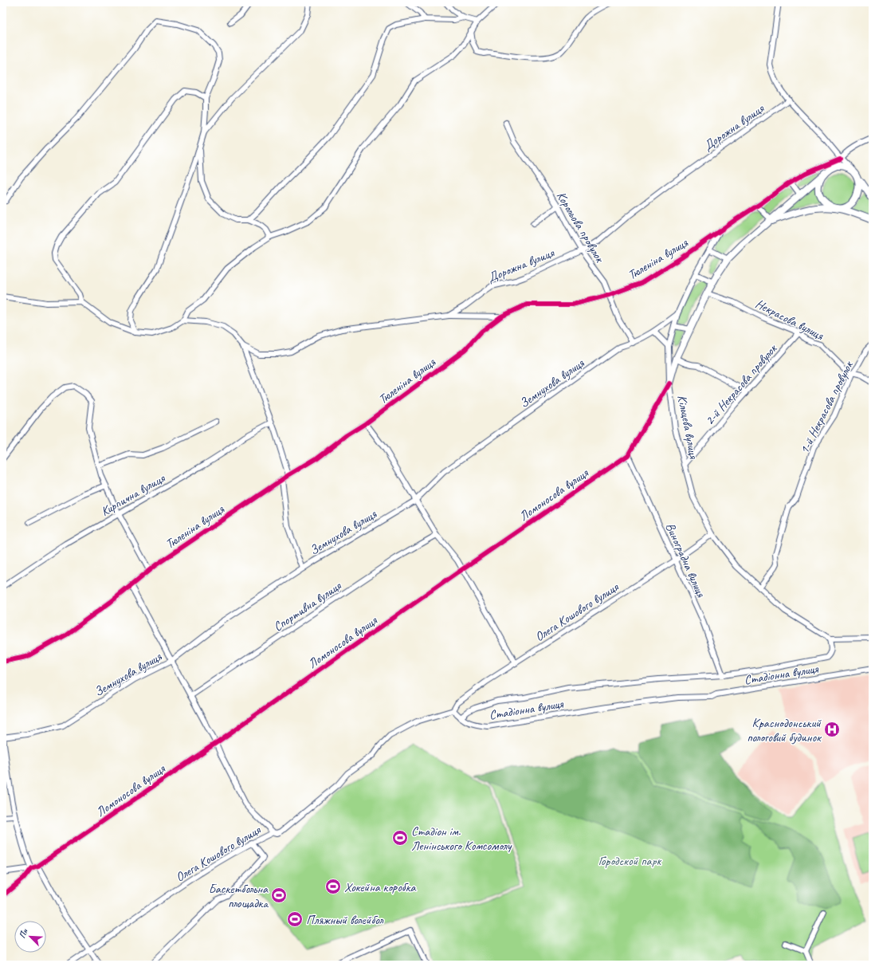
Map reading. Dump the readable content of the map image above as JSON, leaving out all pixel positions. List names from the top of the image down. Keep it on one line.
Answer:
{"streets":{"street":["Дорожна вулиця","Корольова провулок","Тюленіна вулиця","Некрасова вулиця","Земнухова вулиця","2-й Некрасова провулок","1-й Некрасова провулок","Кільцева вулиця","Кирпична вулиця","Ломоносова вулиця","Виноградна вулиця","Спортивна вулиця","Олега Кошового вулиця","Стадіонна вулиця"]},"crossings":[["Дорожна вулиця","Корольова провулок"],["Корольова провулок","Тюленіна вулиця"],["Корольова провулок","Земнухова вулиця"],["Некрасова вулиця","2-й Некрасова провулок"],["Некрасова вулиця","1-й Некрасова провулок"],["Некрасова вулиця","Кільцева вулиця"],["2-й Некрасова провулок","Кільцева вулиця"],["1-й Некрасова провулок","Кільцева вулиця"],["Кільцева вулиця","Ломоносова вулиця"],["Кільцева вулиця","Олега Кошового вулиця"],["Кільцева вулиця","Стадіонна вулиця"],["Ломоносова вулиця","Виноградна вулиця"],["Виноградна вулиця","Олега Кошового вулиця"],["Виноградна вулиця","Стадіонна вулиця"]],"parks":["Городской парк"],"places":{"hospital":["Краснодонський пологовий будинок"],"sports":["Стадіон ім. Ленінського Комсомолу","Хокейна коробка","Баскетбольна площадка","Пляжный волейбол"]},"north":"top left"}
